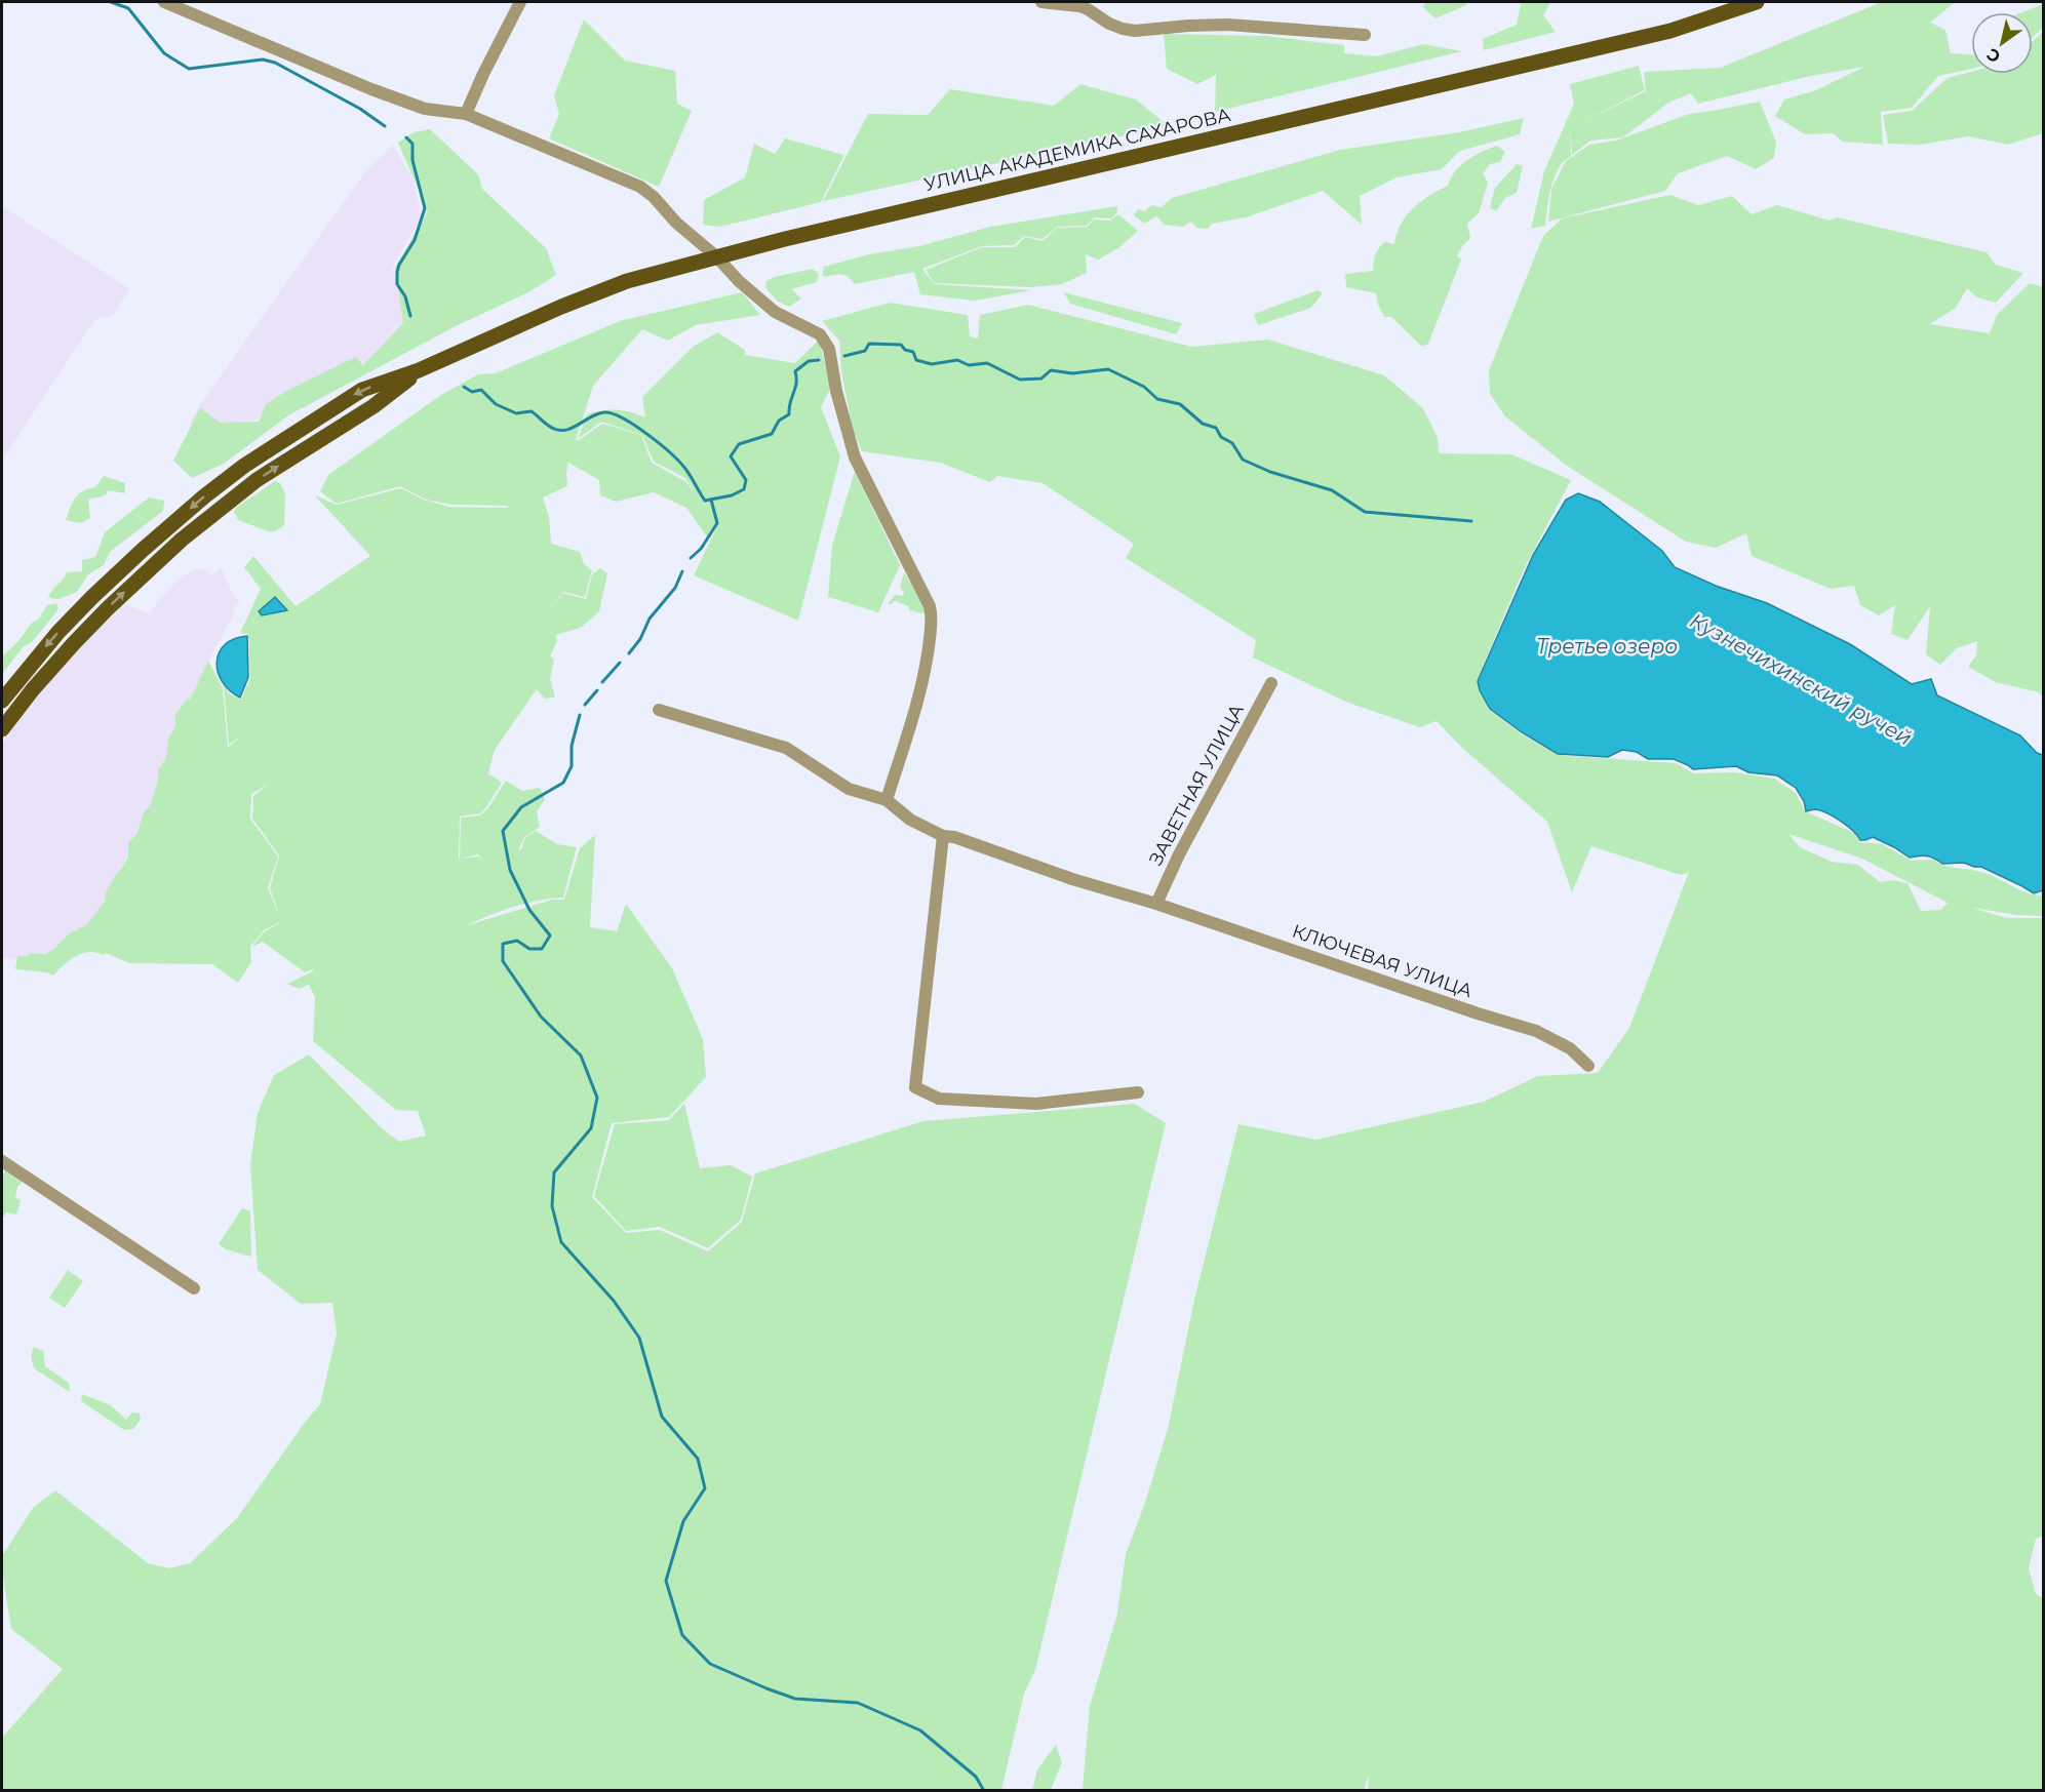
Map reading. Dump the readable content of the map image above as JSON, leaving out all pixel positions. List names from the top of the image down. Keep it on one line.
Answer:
{"streets":{"main road":["УЛИЦА АКАДЕМИКА САХАРОВА"],"street":["ЗАВЕТНАЯ УЛИЦА","КЛЮЧЕВАЯ УЛИЦА"]},"crossings":[["ЗАВЕТНАЯ УЛИЦА","КЛЮЧЕВАЯ УЛИЦА"]],"water":["Третье озеро","Кузнечихинский ручей"],"north":"bottom left"}
